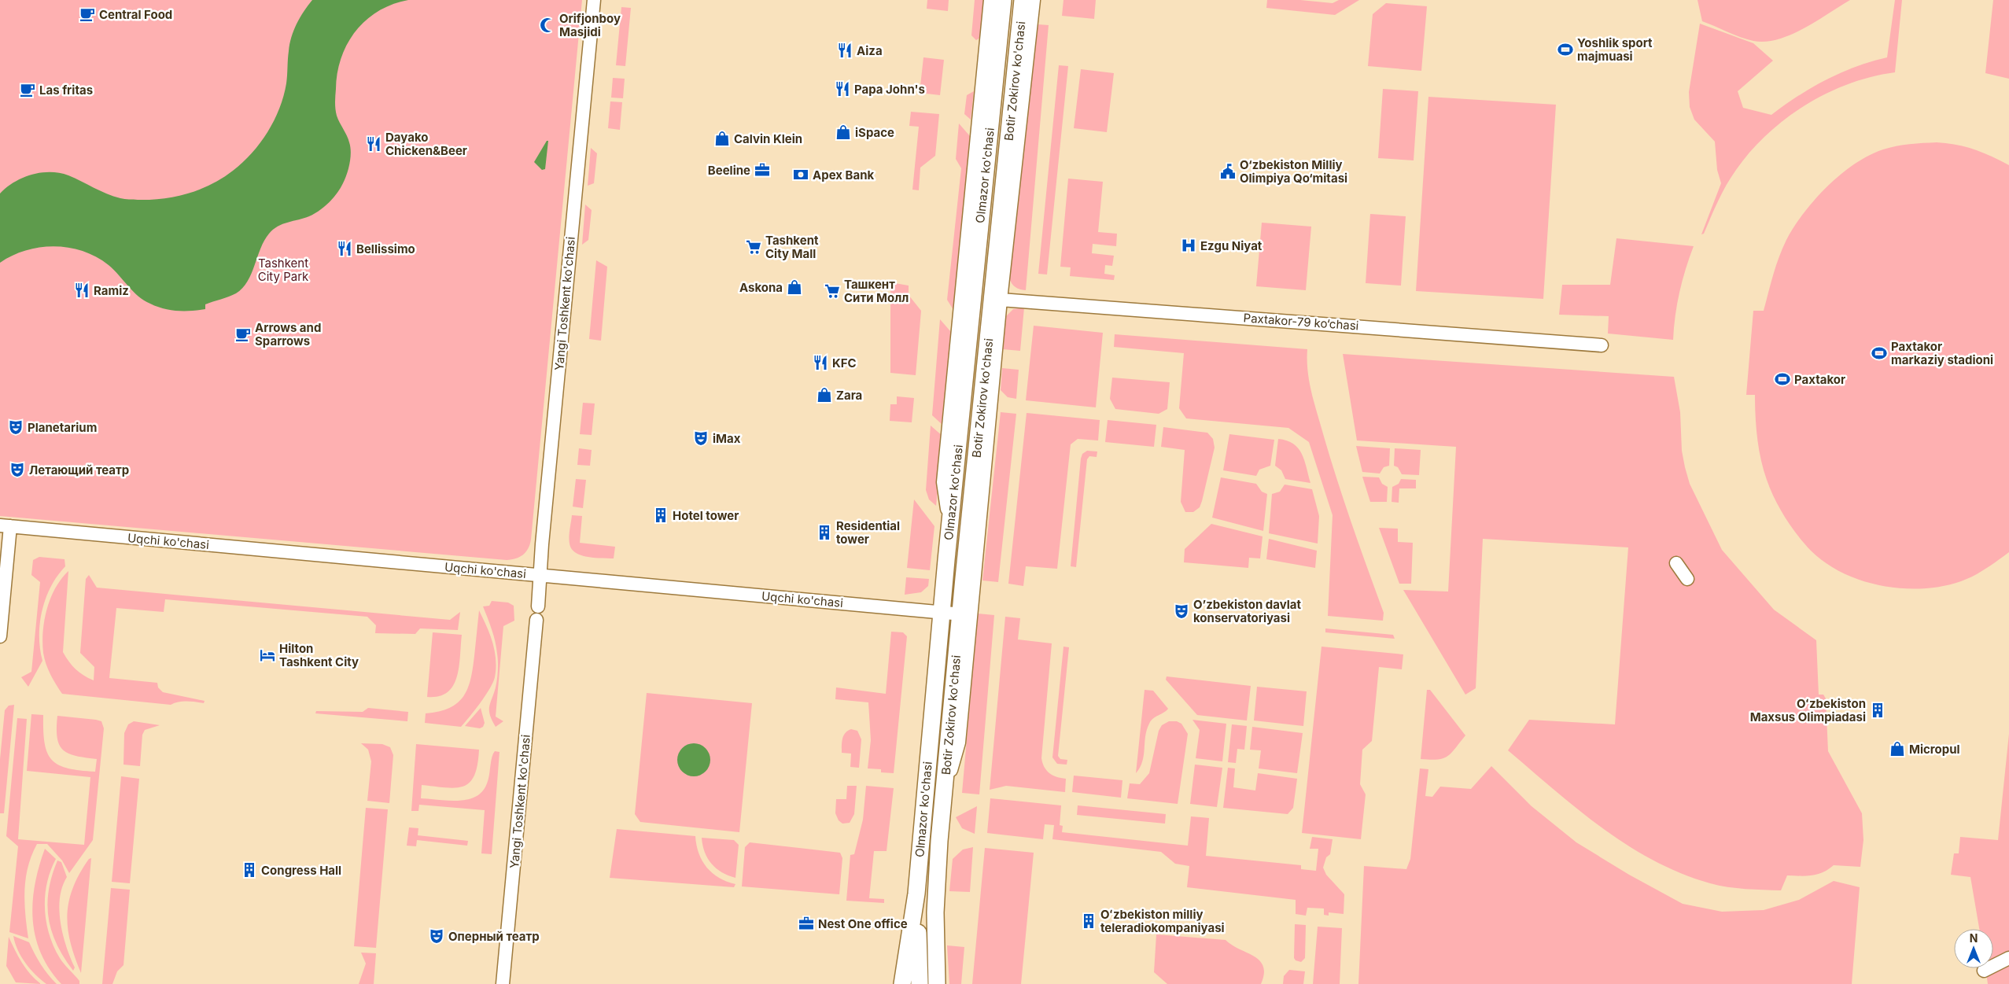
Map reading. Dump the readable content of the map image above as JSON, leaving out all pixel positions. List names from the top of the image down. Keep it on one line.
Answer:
{"streets":{"main road":["Botir Zokirov ko'chasi","Olmazor ko'chasi"],"street":["Yangi Toshkent ko'chasi","Paxtakor-79 ko‘chasi","Uqchi ko'chasi"]},"crossings":[["Botir Zokirov ko'chasi","Uqchi ko'chasi"],["Olmazor ko'chasi","Uqchi ko'chasi"],["Yangi Toshkent ko'chasi","Uqchi ko'chasi"]],"parks":["Tashkent City Park"],"places":{"cafe":["Central Food","Las fritas","Arrows and Sparrows"],"mosque":["Orifjonboy Masjidi"],"sports":["Yoshlik sport majmuasi","Paxtakor markaziy stadioni","Paxtakor"],"restaurant":["Aiza","Papa John's","Dayako Chicken&Beer","Bellissimo","Ramiz","KFC"],"shop":["iSpace","Calvin Klein","Askona","Zara","Micropul"],"office":["Beeline","Nest One office"],"public building":["O‘zbekiston Milliy Olimpiya Qo‘mitasi"],"bank":["Apex Bank"],"hospital":["Ezgu Niyat"],"supermarket":["Tashkent City Mall","Ташкент Сити Молл"],"theatre":["Planetarium","iMax","Летающий театр","O’zbekiston davlat konservatoriyasi","Оперный театр"],"building":["Hotel tower","Residential tower","Oʻzbekiston Maxsus Olimpiadasi","Congress Hall","Oʻzbekiston milliy teleradiokompaniyasi"],"hotel":["Hilton Tashkent City"]},"north":"top"}
